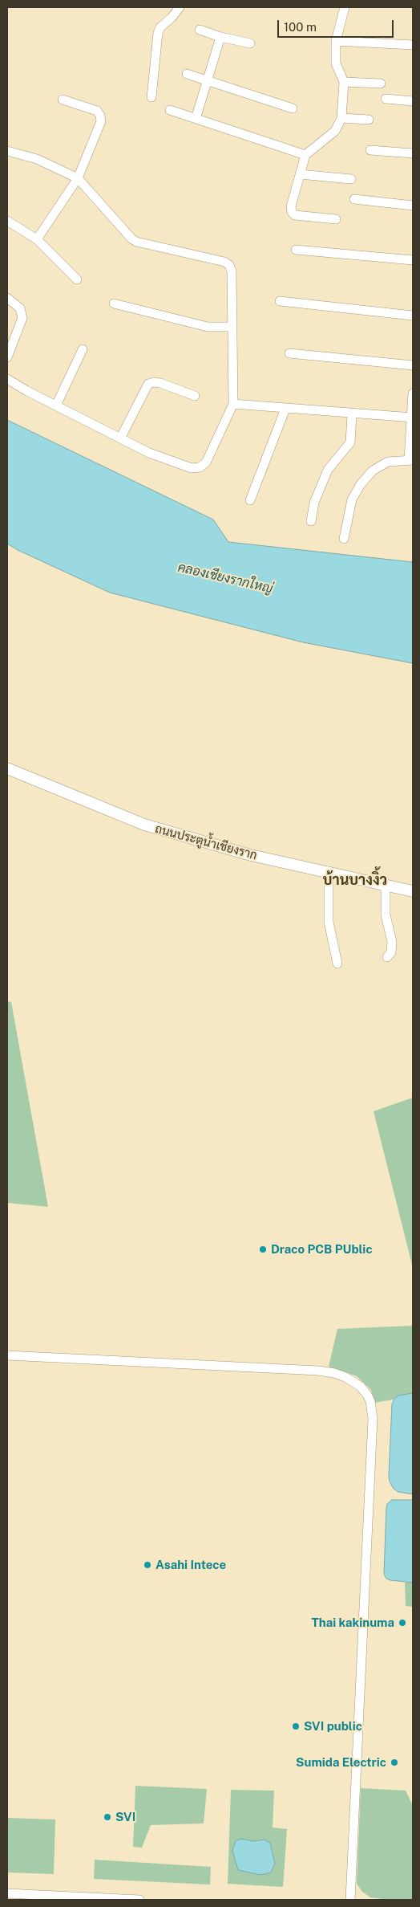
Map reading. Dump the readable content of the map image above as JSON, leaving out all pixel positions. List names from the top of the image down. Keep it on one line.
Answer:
{"streets":{"street":["ถนนประตูน้ำเชียงราก"]},"districts":["บ้านบางงิ้ว"],"water":["คลองเชียงรากใหญ่"],"places":["Draco PCB PUblic","Asahi Intece","Thai kakinuma","SVI public","Sumida Electric","SVI"],"scale_bar":"100 m"}
